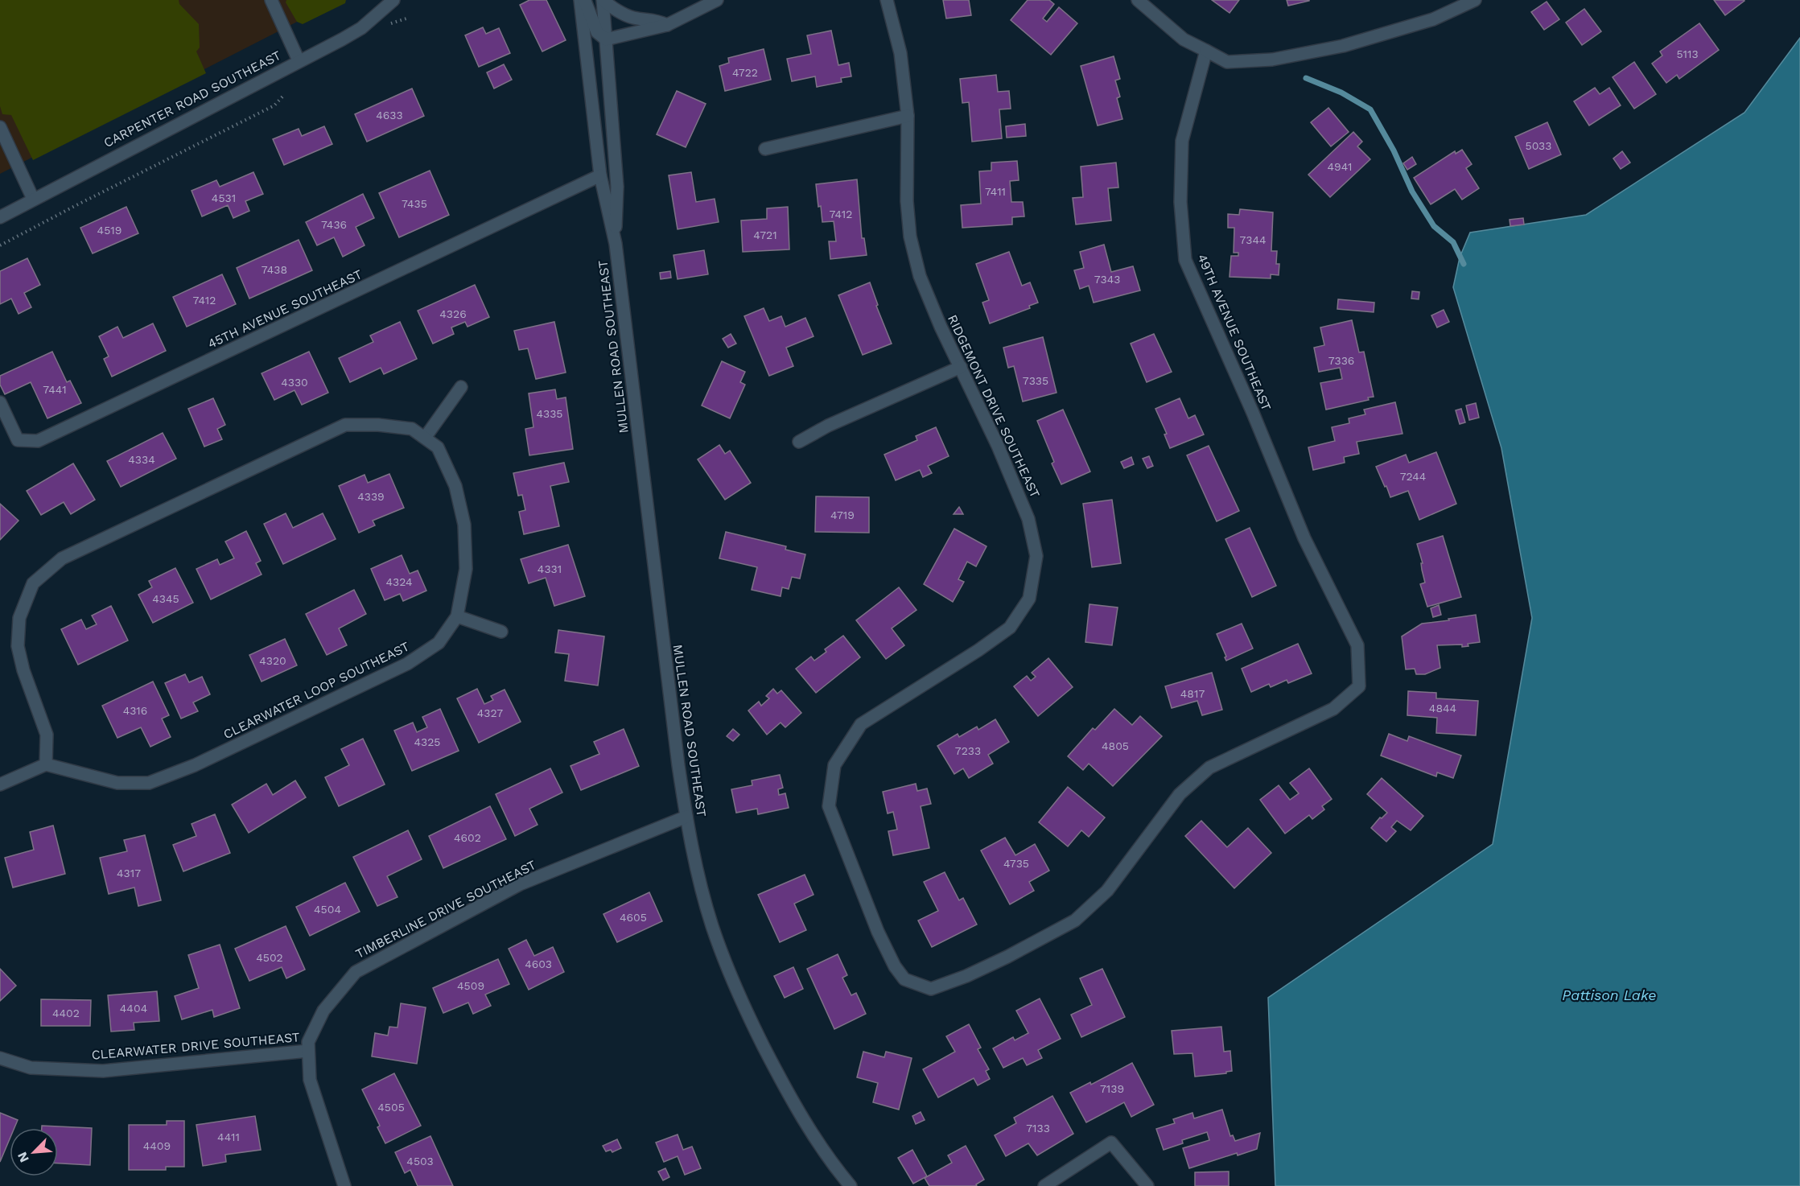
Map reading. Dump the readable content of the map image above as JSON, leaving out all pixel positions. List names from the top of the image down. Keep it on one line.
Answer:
{"streets":{"street":["CARPENTER ROAD SOUTHEAST","45TH AVENUE SOUTHEAST","49TH AVENUE SOUTHEAST","MULLEN ROAD SOUTHEAST","RIDGEMONT DRIVE SOUTHEAST","CLEARWATER LOOP SOUTHEAST","TIMBERLINE DRIVE SOUTHEAST","CLEARWATER DRIVE SOUTHEAST"]},"crossings":[["45TH AVENUE SOUTHEAST","MULLEN ROAD SOUTHEAST"],["49TH AVENUE SOUTHEAST","RIDGEMONT DRIVE SOUTHEAST"],["MULLEN ROAD SOUTHEAST","TIMBERLINE DRIVE SOUTHEAST"],["TIMBERLINE DRIVE SOUTHEAST","CLEARWATER DRIVE SOUTHEAST"]],"water":["Pattison Lake"],"house_numbers":["5113","4722","4633","5033","4941","7411","4531","7435","7412","7436","4519","4721","7344","7438","7343","7412","4326","7336","7335","4330","7441","4335","4334","7244","4339","4719","4331","4324","4345","4320","4817","4844","4316","4327","4325","4805","7233","4602","4735","4317","4504","4605","4502","4603","4509","4404","4402","7139","4505","7133","4411","4409","4503"],"north":"bottom left"}
